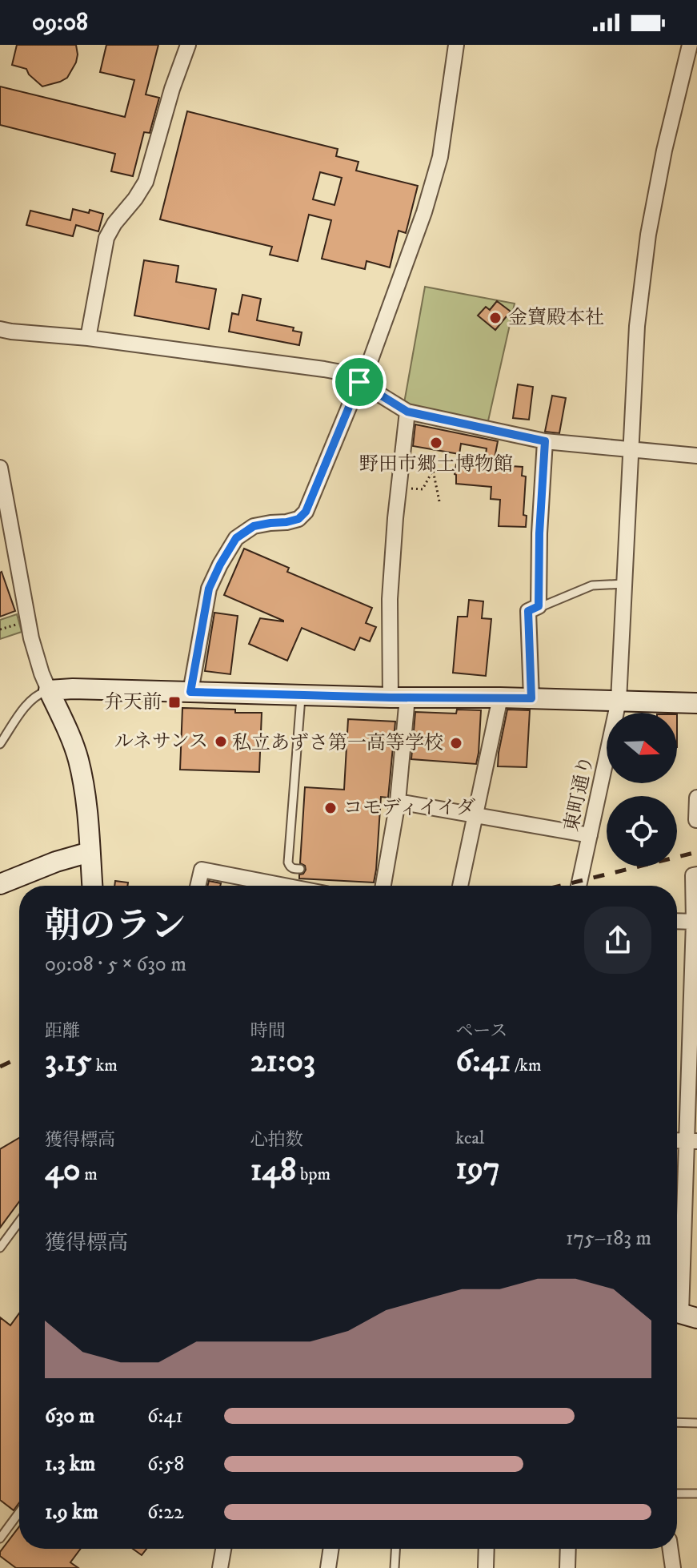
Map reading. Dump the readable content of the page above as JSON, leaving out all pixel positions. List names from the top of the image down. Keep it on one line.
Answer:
{"streets":{"street":["東町通り"]},"places":{"other":["金寶殿本社","野田市郷土博物館","ルネサンス","私立あずさ第一高等学校","コモディイイダ"],"transit":["弁天前"]},"north":"right","page":{"status":"09:08","heading":["朝のラン","09:08 · 5 × 630 m"],"stats":[["距離","3.15 km"],["時間","21:03"],["ペース","6:41 /km"],["獲得標高","40 m"],["心拍数","148 bpm"],["kcal","197"]],"chart":["獲得標高","175–183 m"],"list":[{"name":"630 m","note":"6:41"},{"name":"1.3 km","note":"6:58"},{"name":"1.9 km","note":"6:22"}]}}
